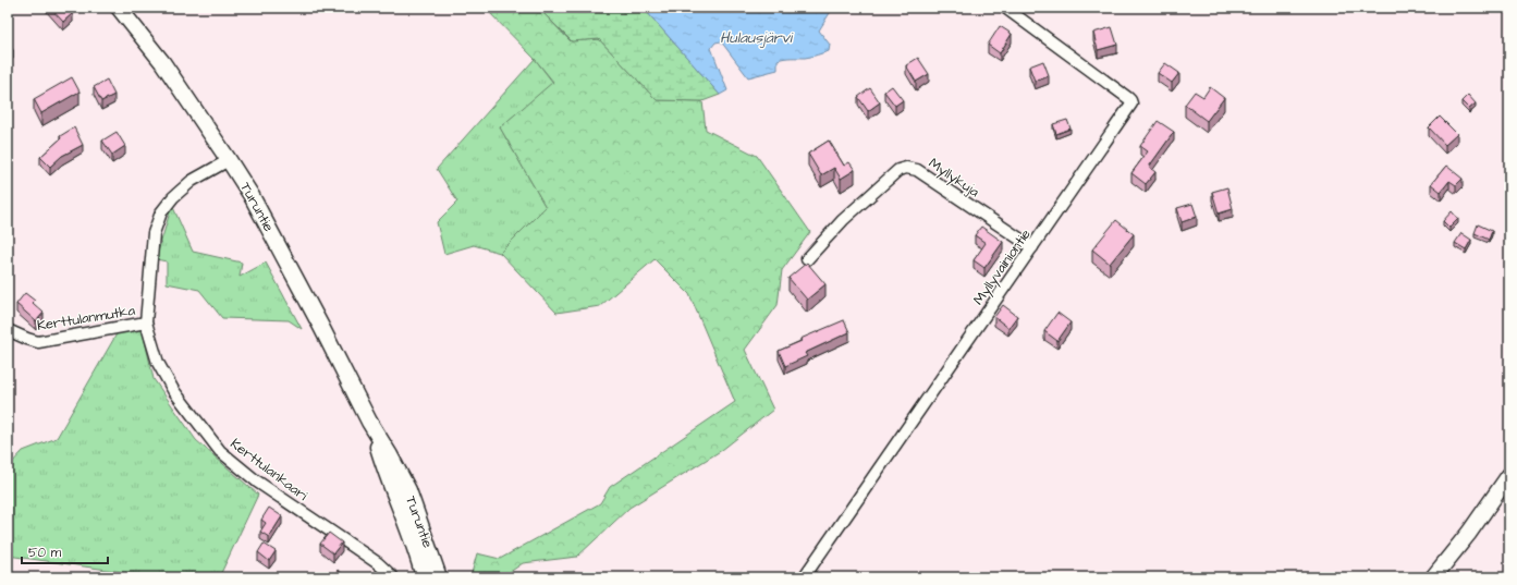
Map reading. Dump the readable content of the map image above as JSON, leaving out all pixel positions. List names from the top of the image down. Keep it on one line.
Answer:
{"streets":{"main road":["Turuntie"],"street":["Myllykuja","Myllyvainiontie","Kerttulanmutka","Kerttulankaari"]},"crossings":[["Myllykuja","Myllyvainiontie"],["Turuntie","Kerttulankaari"],["Kerttulanmutka","Kerttulankaari"]],"water":["Hulausjärvi"],"scale_bar":"50 m"}
